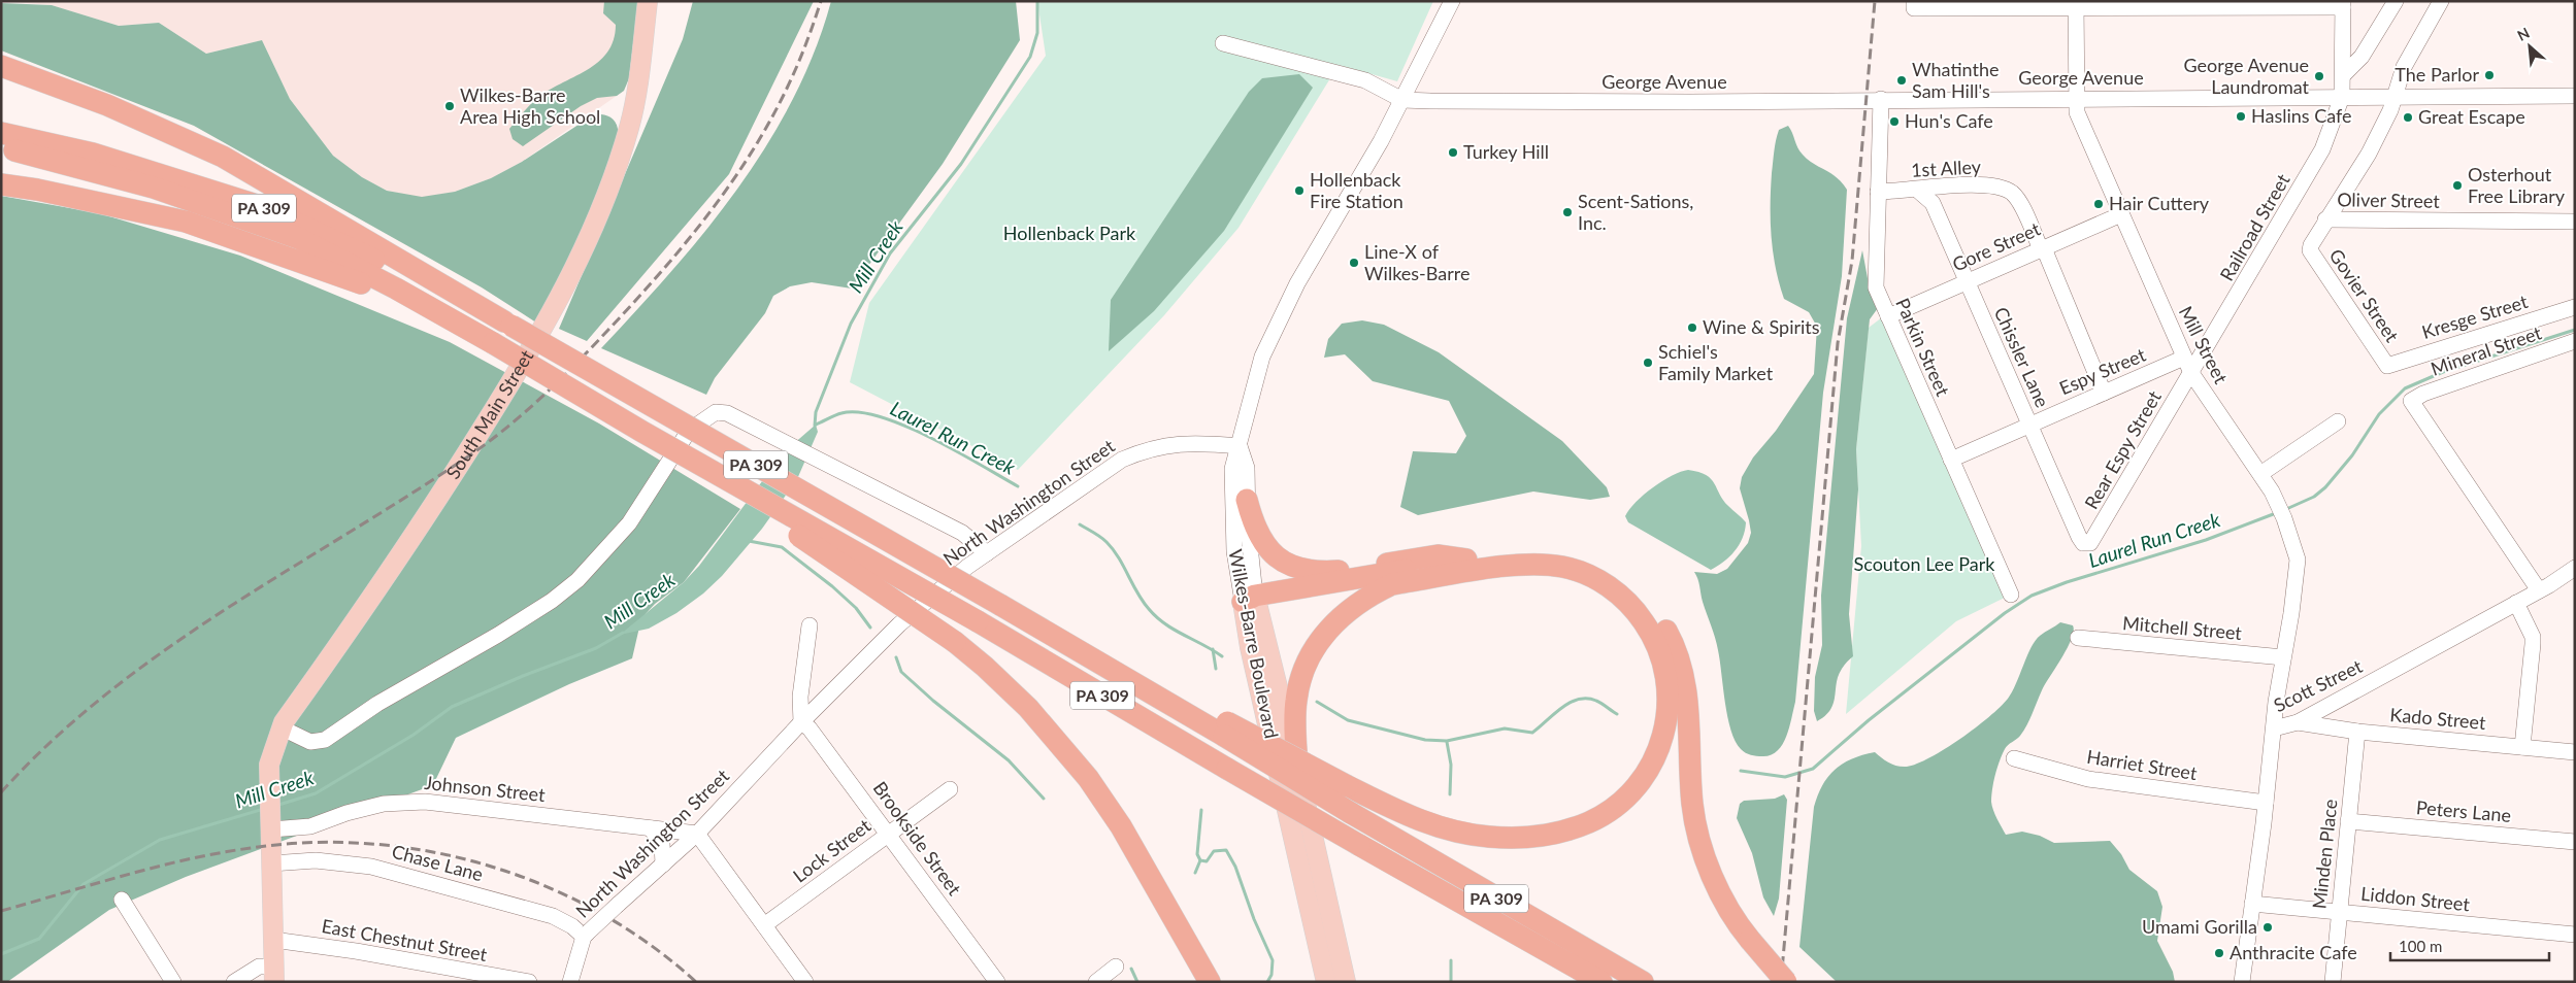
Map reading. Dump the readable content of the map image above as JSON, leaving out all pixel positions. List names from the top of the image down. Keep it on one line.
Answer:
{"streets":{"highway":["PA 309"],"main road":["South Main Street","Wilkes-Barre Boulevard"],"street":["George Avenue","1st Alley","Oliver Street","Railroad Street","Gore Street","Govier Street","Kresge Street","Mill Street","Parkin Street","Mineral Street","Chissler Lane","Espy Street","Rear Espy Street","North Washington Street","Mitchell Street","Scott Street","Kado Street","Harriet Street","Johnson Street","Peters Lane","Brookside Street","Lock Street","Minden Place","Chase Lane","Liddon Street","East Chestnut Street"]},"crossings":[["George Avenue","Railroad Street"],["George Avenue","Govier Street"],["George Avenue","Mill Street"],["George Avenue","Parkin Street"],["1st Alley","Gore Street"],["1st Alley","Parkin Street"],["1st Alley","Chissler Lane"],["1st Alley","Espy Street"],["Oliver Street","Govier Street"],["Railroad Street","Mill Street"],["Railroad Street","Rear Espy Street"],["Gore Street","Mill Street"],["Gore Street","Parkin Street"],["Gore Street","Chissler Lane"],["Govier Street","Kresge Street"],["Mill Street","Espy Street"],["Mill Street","Rear Espy Street"],["Mill Street","Mitchell Street"],["Mill Street","Scott Street"],["Parkin Street","Espy Street"],["Mineral Street","Scott Street"],["Chissler Lane","Espy Street"],["Chissler Lane","Rear Espy Street"],["South Main Street","Johnson Street"],["South Main Street","Chase Lane"],["South Main Street","East Chestnut Street"],["North Washington Street","Wilkes-Barre Boulevard"],["North Washington Street","Johnson Street"],["North Washington Street","Brookside Street"],["North Washington Street","Chase Lane"],["Scott Street","Kado Street"],["Scott Street","Harriet Street"],["Scott Street","Liddon Street"],["Kado Street","Minden Place"],["Peters Lane","Minden Place"],["Brookside Street","Lock Street"],["Minden Place","Liddon Street"]],"water":["Mill Creek","Laurel Run Creek"],"parks":["Hollenback Park","Scouton Lee Park"],"places":["The Parlor","George Avenue Laundromat","Whatinthe Sam Hill's","Wilkes-Barre Area High School","Haslins Cafe","Great Escape","Hun's Cafe","Turkey Hill","Osterhout Free Library","Hollenback Fire Station","Hair Cuttery","Scent-Sations, Inc.","Line-X of Wilkes-Barre","Wine & Spirits","Schiel's Family Market","Umami Gorilla","Anthracite Cafe"],"scale_bar":"100 m","north":"top left"}
